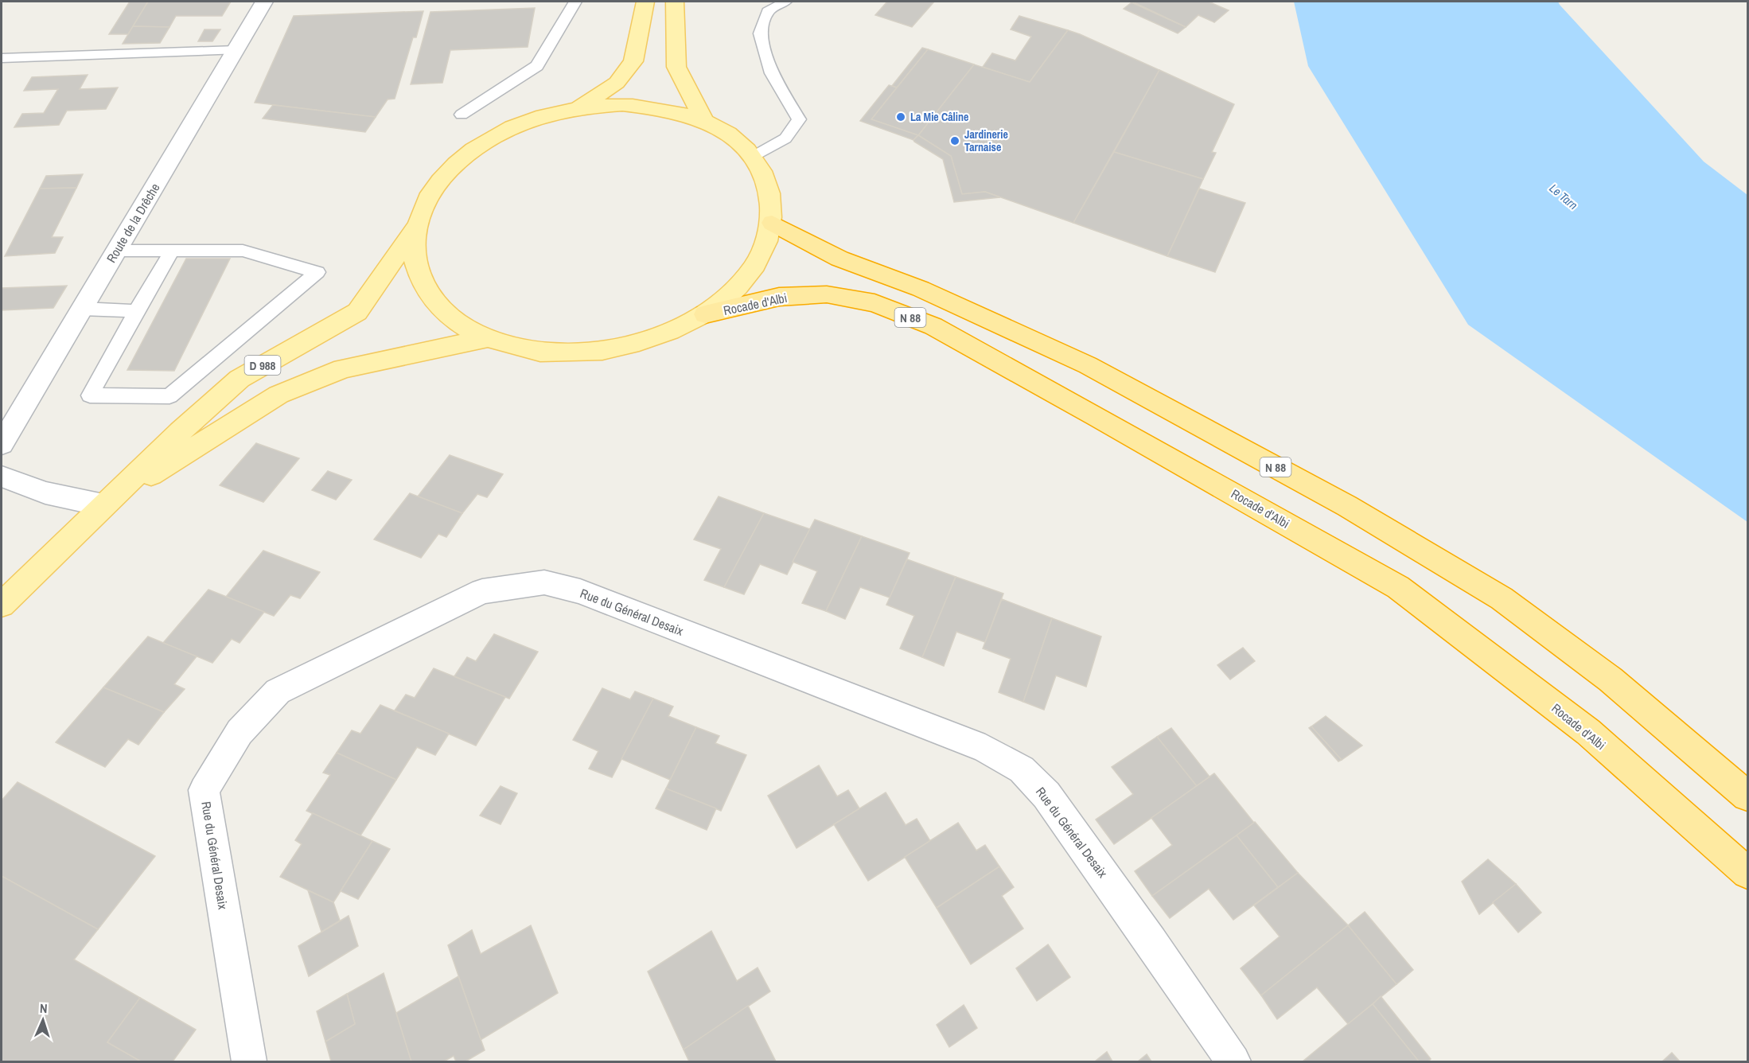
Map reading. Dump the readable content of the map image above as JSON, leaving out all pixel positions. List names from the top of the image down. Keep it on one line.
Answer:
{"streets":{"highway":["Rocade d'Albi","N 88"],"main road":["D 988"],"street":["Route de la Drêche","Rue du Général Desaix"]},"water":["Le Tarn"],"places":["La Mie Câline","Jardinerie Tarnaise"],"north":"top"}
